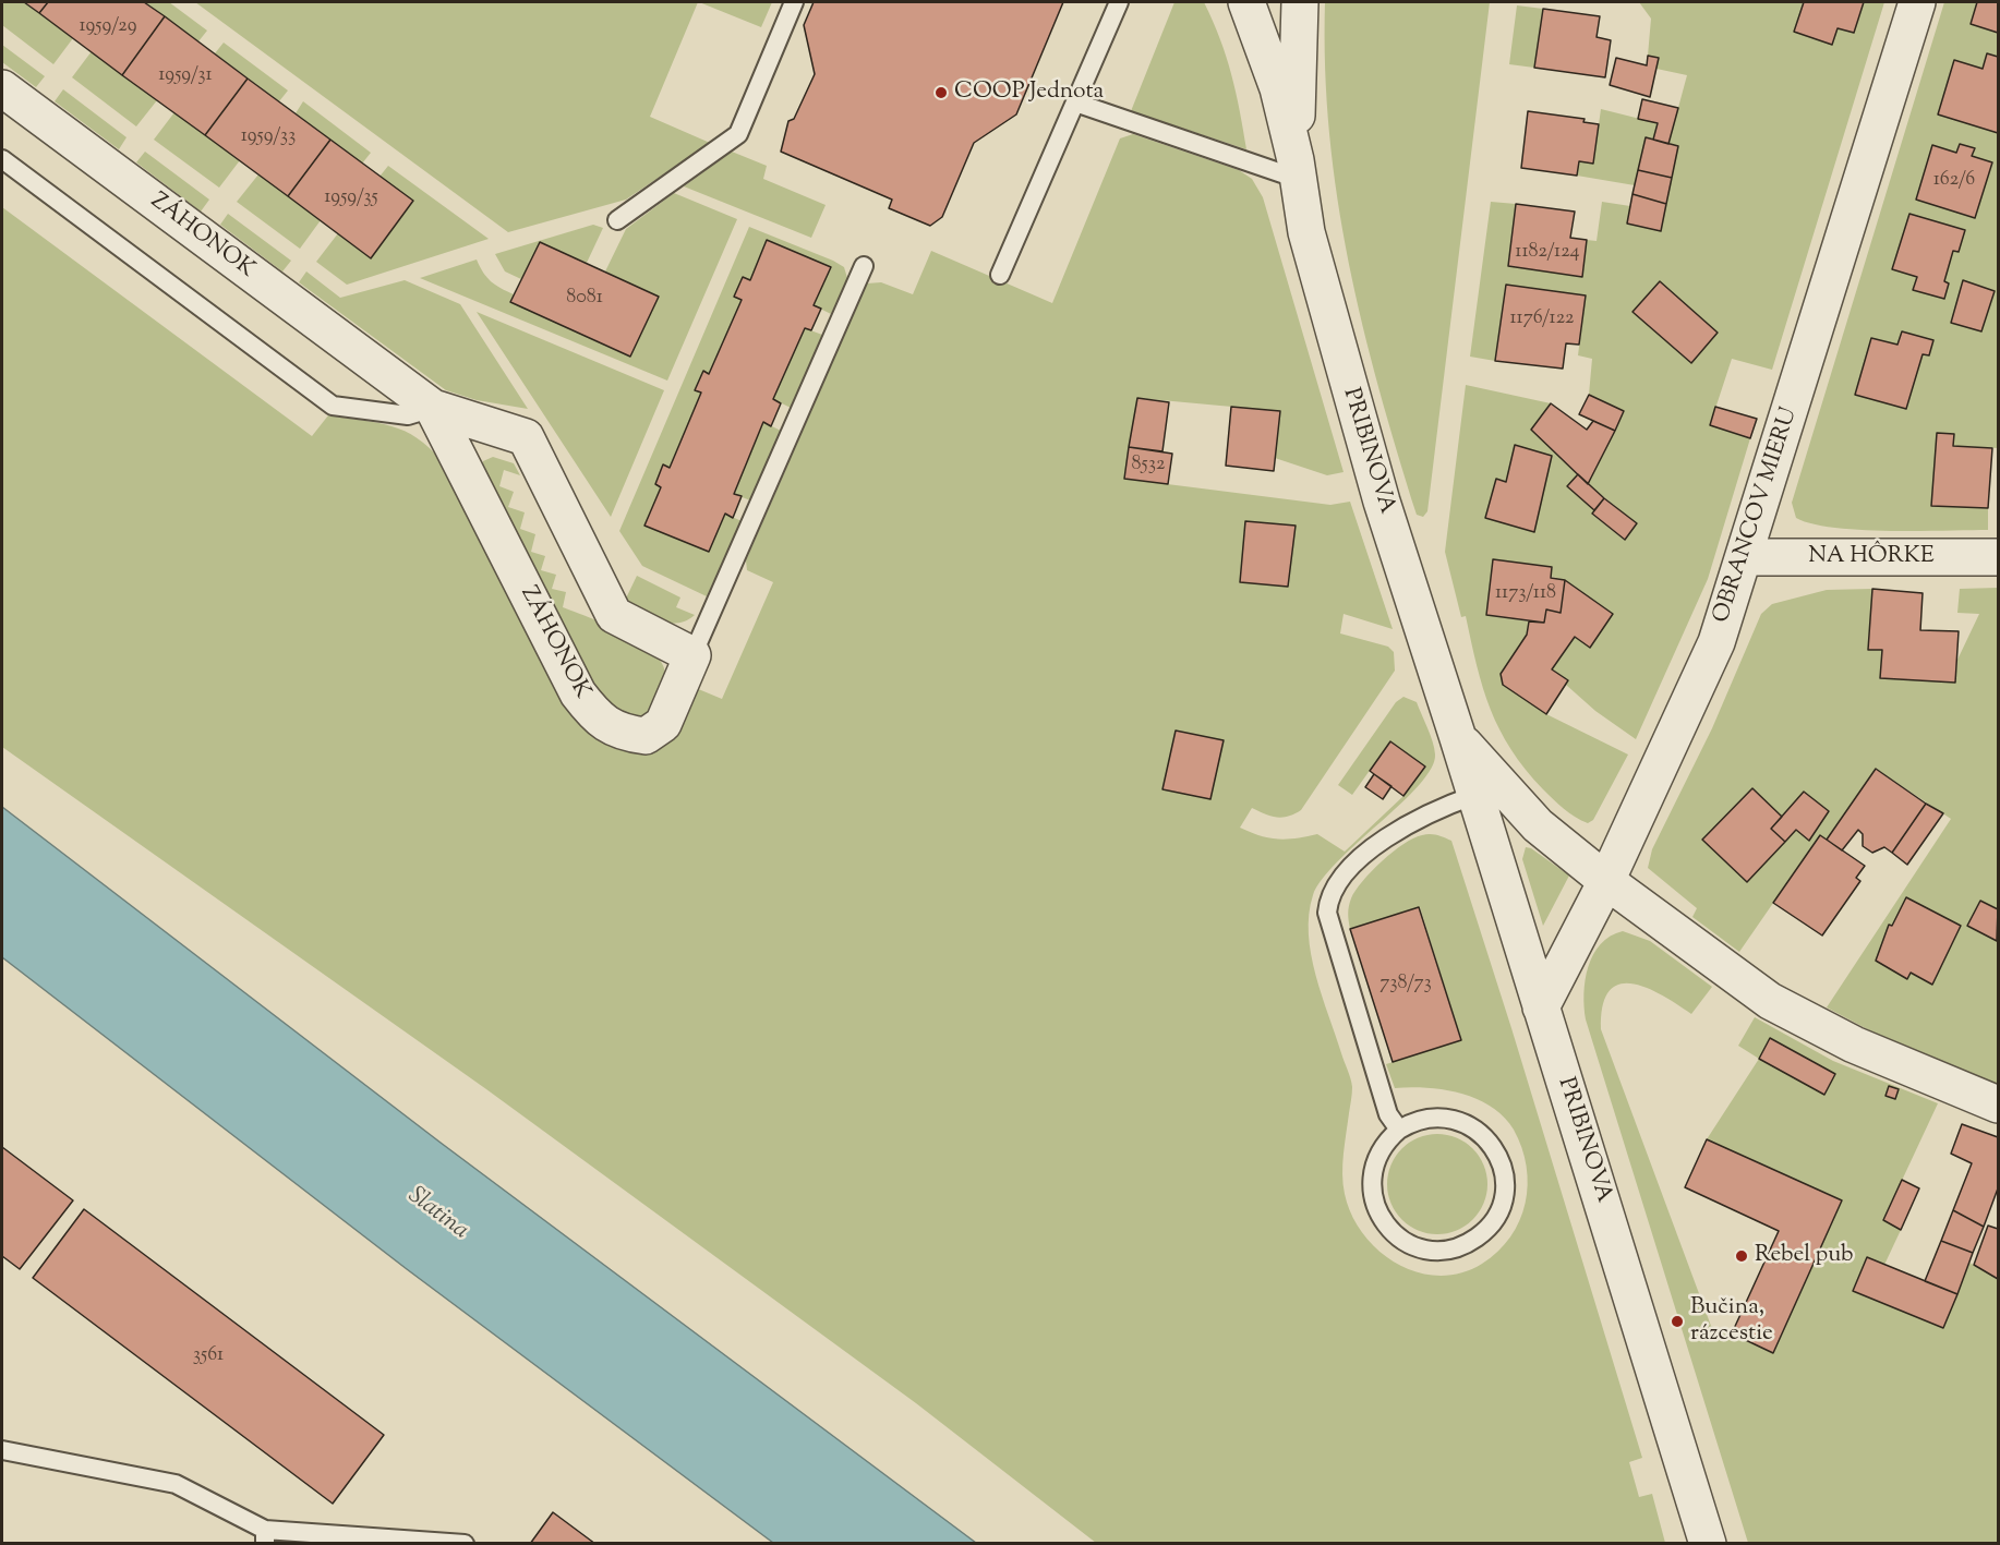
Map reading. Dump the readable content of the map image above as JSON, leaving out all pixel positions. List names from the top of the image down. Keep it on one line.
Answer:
{"streets":{"street":["ZÁHONOK","PRIBINOVA","OBRANCOV MIERU","NA HÔRKE"]},"crossings":[["PRIBINOVA","OBRANCOV MIERU"],["OBRANCOV MIERU","NA HÔRKE"]],"water":["Slatina"],"places":["COOP Jednota","Rebel pub","Bučina, rázcestie"],"house_numbers":["1959/29","1959/31","1959/33","162/6","1959/35","1182/124","8081","1176/122","8532","1173/118","738/73","3561"]}
